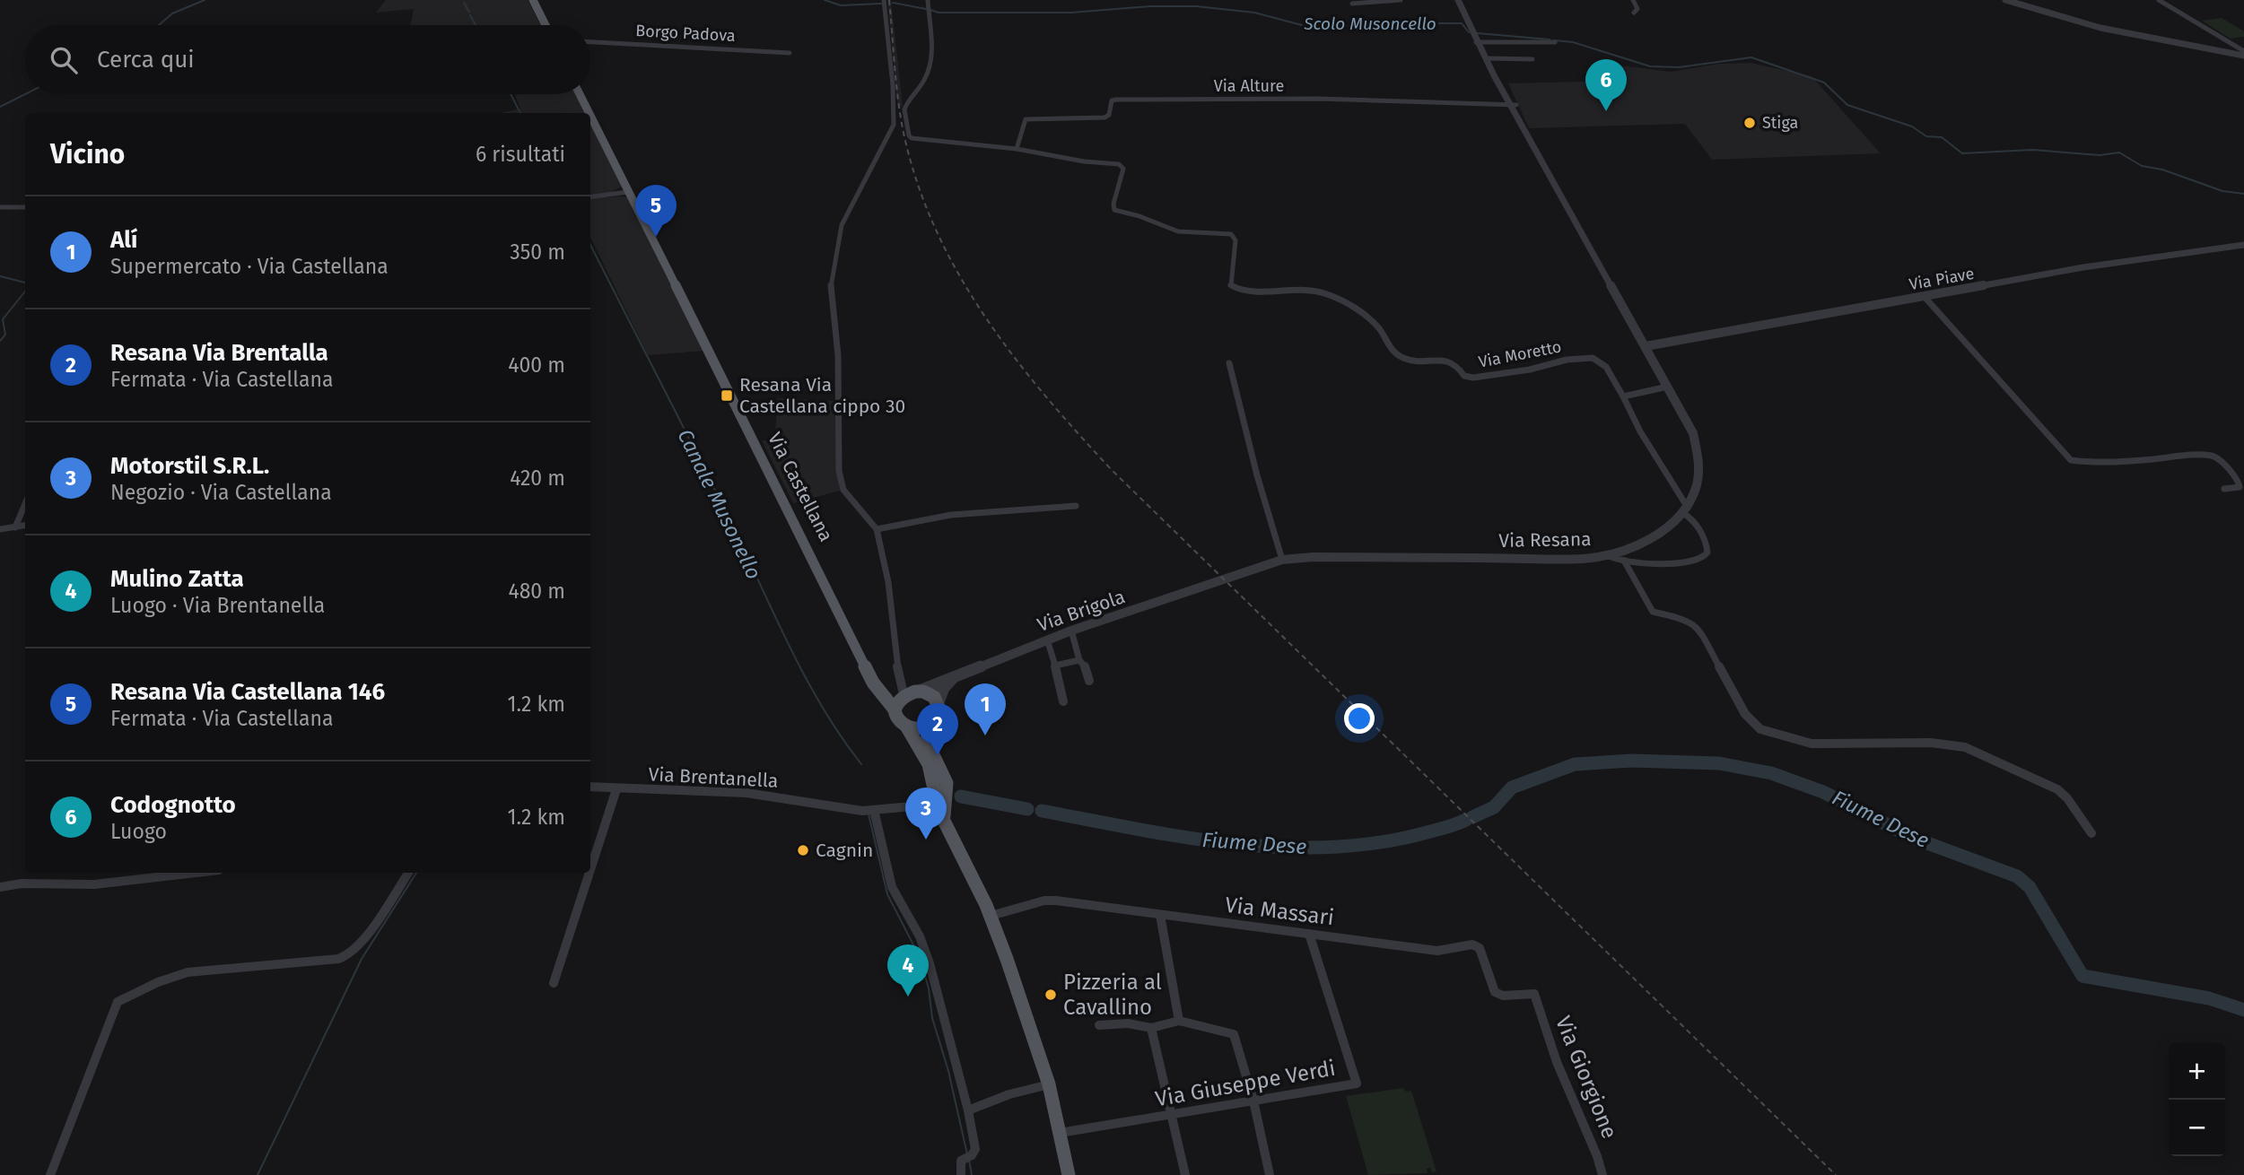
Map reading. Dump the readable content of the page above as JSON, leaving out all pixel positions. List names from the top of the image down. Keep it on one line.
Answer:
{"streets":{"main road":["Via Castellana"],"street":["Borgo Padova","Via Alture","Via Piave","Via Moretto","Via Resana","Via Brigola","Via Brentanella","Via Massari","Via Giorgione","Via Giuseppe Verdi"]},"crossings":[["Via Alture","Via Moretto"],["Via Alture","Via Resana"],["Via Piave","Via Resana"],["Via Castellana","Via Brigola"],["Via Resana","Via Brigola"],["Via Massari","Via Giorgione"],["Via Massari","Via Giuseppe Verdi"]],"water":["Scolo Musoncello","Canale Musonello","Fiume Dese"],"places":{"other":["Stiga","Cagnin","Pizzeria al Cavallino"],"transit":["Resana Via Castellana cippo 30"]},"page":{"search":"Cerca qui","pins":["6","5","1","2","3","4"],"heading":["Vicino","6 risultati"],"list":[{"mark":"1","name":"Alí","note":"Supermercato · Via Castellana","value":"350 m"},{"mark":"2","name":"Resana Via Brentalla","note":"Fermata · Via Castellana","value":"400 m"},{"mark":"3","name":"Motorstil S.R.L.","note":"Negozio · Via Castellana","value":"420 m"},{"mark":"4","name":"Mulino Zatta","note":"Luogo · Via Brentanella","value":"480 m"},{"mark":"5","name":"Resana Via Castellana 146","note":"Fermata · Via Castellana","value":"1.2 km"},{"mark":"6","name":"Codognotto","note":"Luogo","value":"1.2 km"}],"map_buttons":["+","−"]}}
